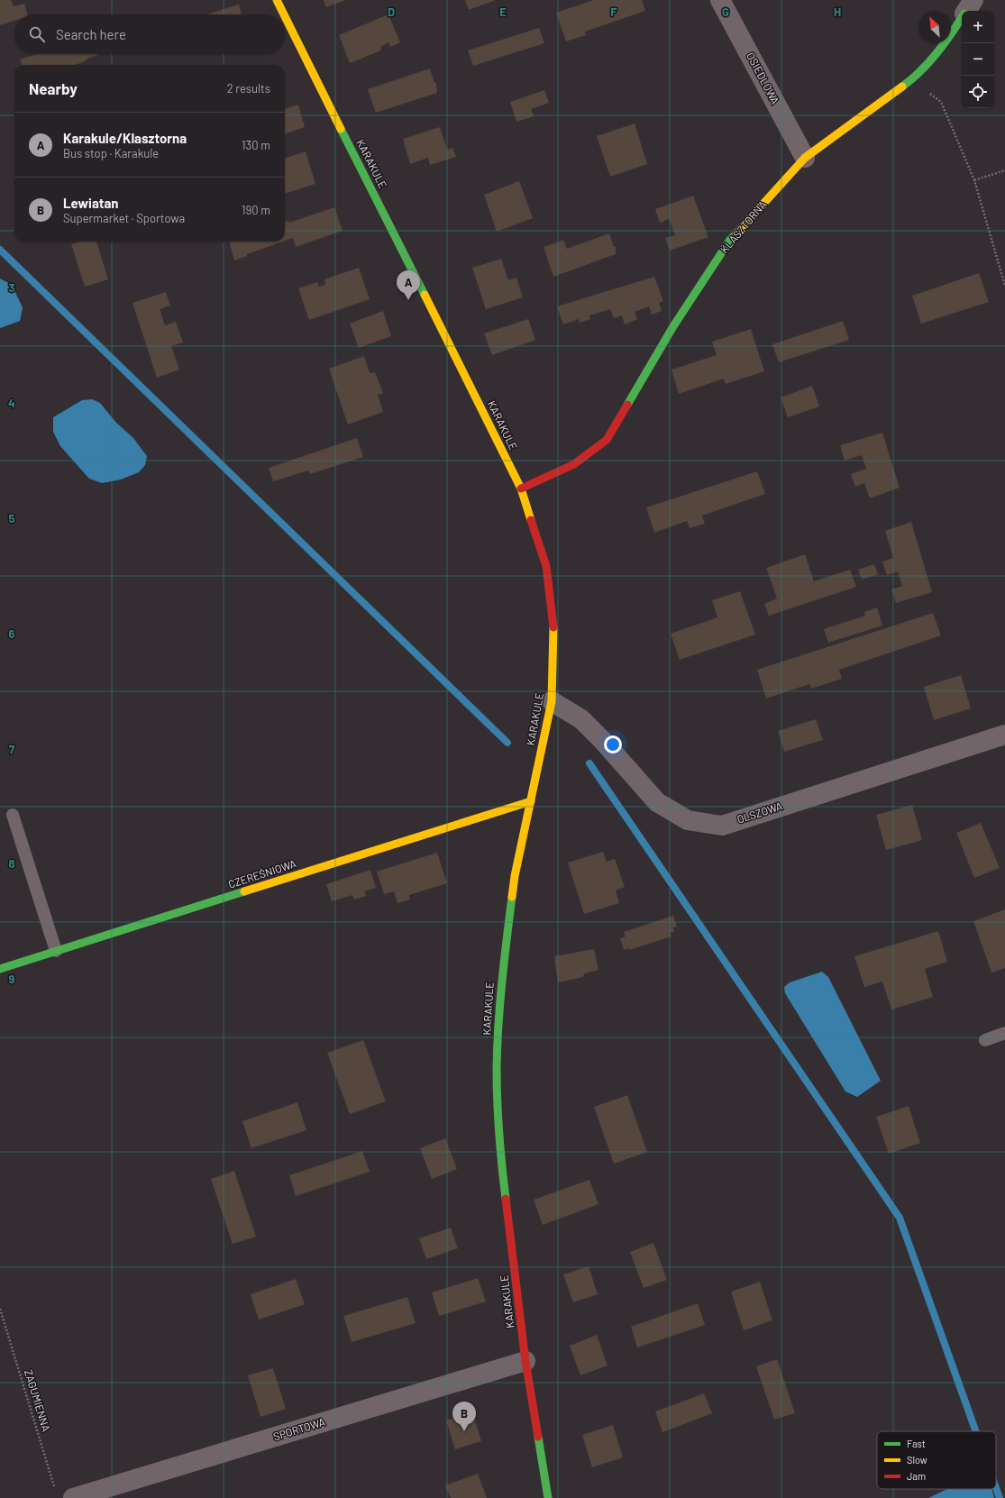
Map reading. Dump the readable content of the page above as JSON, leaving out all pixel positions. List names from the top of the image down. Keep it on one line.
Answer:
{"streets":{"street":["OSIEDLOWA","KARAKULE","KLASZTORNA","OLSZOWA","CZEREŚNIOWA","SPORTOWA"],"path":["ZAGUMIENNA"]},"crossings":[["OSIEDLOWA","KLASZTORNA"],["KARAKULE","KLASZTORNA"],["KARAKULE","OLSZOWA"],["KARAKULE","CZEREŚNIOWA"],["KARAKULE","SPORTOWA"],["ZAGUMIENNA","SPORTOWA"]],"legend":["Fast","Slow","Jam"],"north":"top left","page":{"map_buttons":["+","−"],"search":"Search here","heading":["Nearby","2 results"],"list":[{"mark":"A","name":"Karakule/Klasztorna","note":"Bus stop · Karakule","value":"130 m"},{"mark":"B","name":"Lewiatan","note":"Supermarket · Sportowa","value":"190 m"}],"pins":["A","B"]},"grid":{"columns":["D","E","F","G","H"],"rows":["3","4","5","6","7","8","9"]}}
